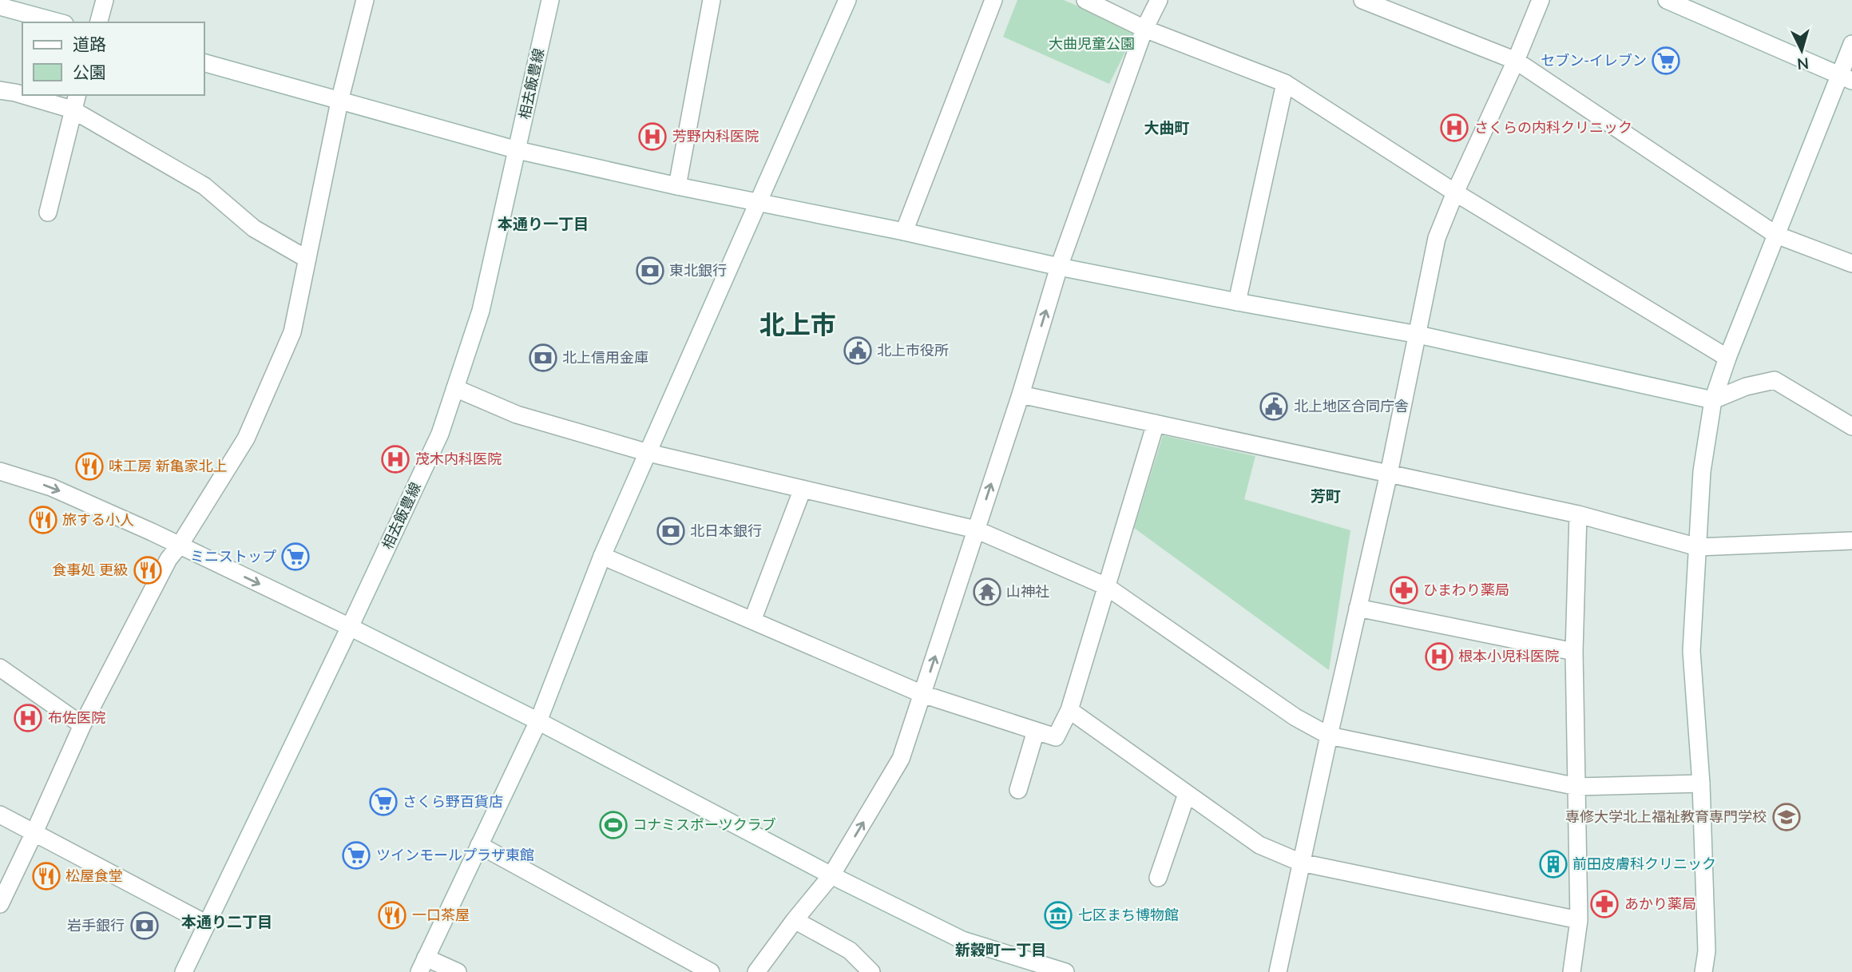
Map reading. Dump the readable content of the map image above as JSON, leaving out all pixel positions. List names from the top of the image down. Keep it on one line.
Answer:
{"streets":{"street":["相去飯豊線"]},"districts":["大曲町","本通り一丁目","北上市","芳町","本通り二丁目","新穀町一丁目"],"parks":["大曲児童公園"],"places":{"supermarket":["セブン-イレブン","ミニストップ","さくら野百貨店","ツインモールプラザ東館"],"hospital":["さくらの内科クリニック","芳野内科医院","茂木内科医院","根本小児科医院","布佐医院"],"bank":["東北銀行","北上信用金庫","北日本銀行","岩手銀行"],"public building":["北上市役所","北上地区合同庁舎"],"restaurant":["味工房 新亀家北上","旅する小人","食事処 更級","松屋食堂","一口茶屋"],"pharmacy":["ひまわり薬局","あかり薬局"],"temple":["山神社"],"school or university":["専修大学北上福祉教育専門学校"],"sports":["コナミスポーツクラブ"],"building":["前田皮膚科クリニック"],"museum":["七区まち博物館"]},"legend":["道路","公園"],"north":"bottom"}
